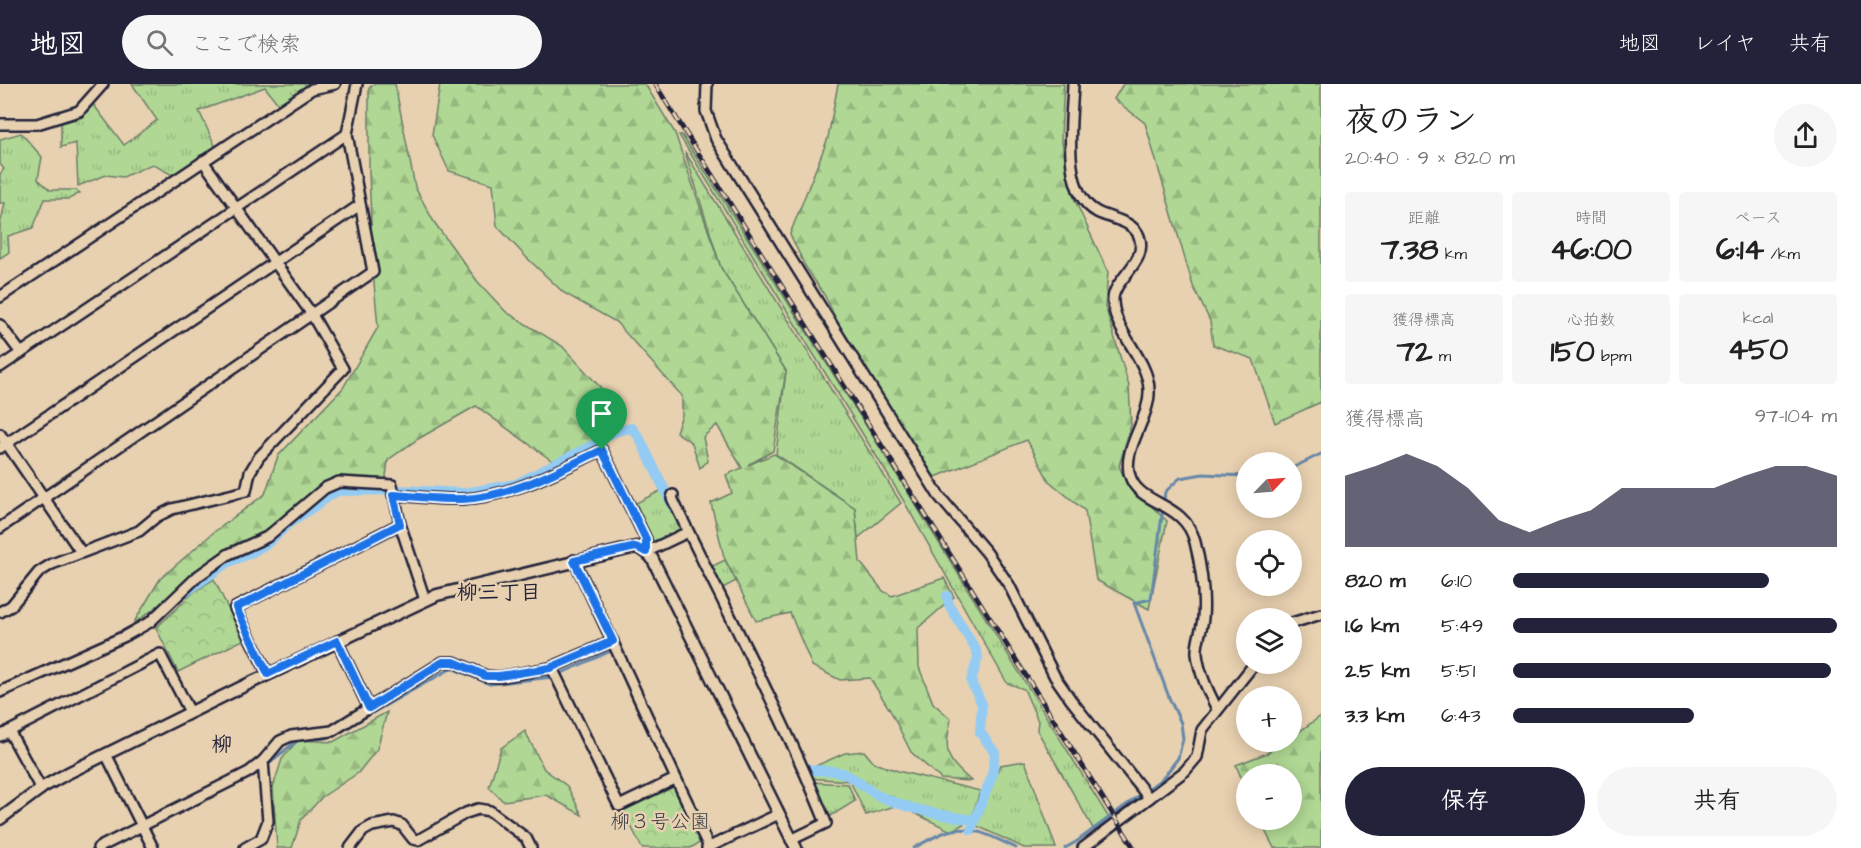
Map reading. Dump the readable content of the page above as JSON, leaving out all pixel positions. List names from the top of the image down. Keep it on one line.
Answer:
{"districts":["柳三丁目","柳"],"parks":["柳３号公園"],"north":"top right","page":{"header":"地図","search":"ここで検索","nav":["地図","レイヤ","共有"],"heading":["夜のラン","20:40 · 9 × 820 m"],"stats":[["距離","7.38 km"],["時間","46:00"],["ペース","6:14 /km"],["獲得標高","72 m"],["心拍数","150 bpm"],["kcal","450"]],"chart":["獲得標高","97–104 m"],"map_buttons":["+","−"],"list":[{"name":"820 m","note":"6:10"},{"name":"1.6 km","note":"5:49"},{"name":"2.5 km","note":"5:51"},{"name":"3.3 km","note":"6:43"}],"buttons":["保存","共有"]}}
